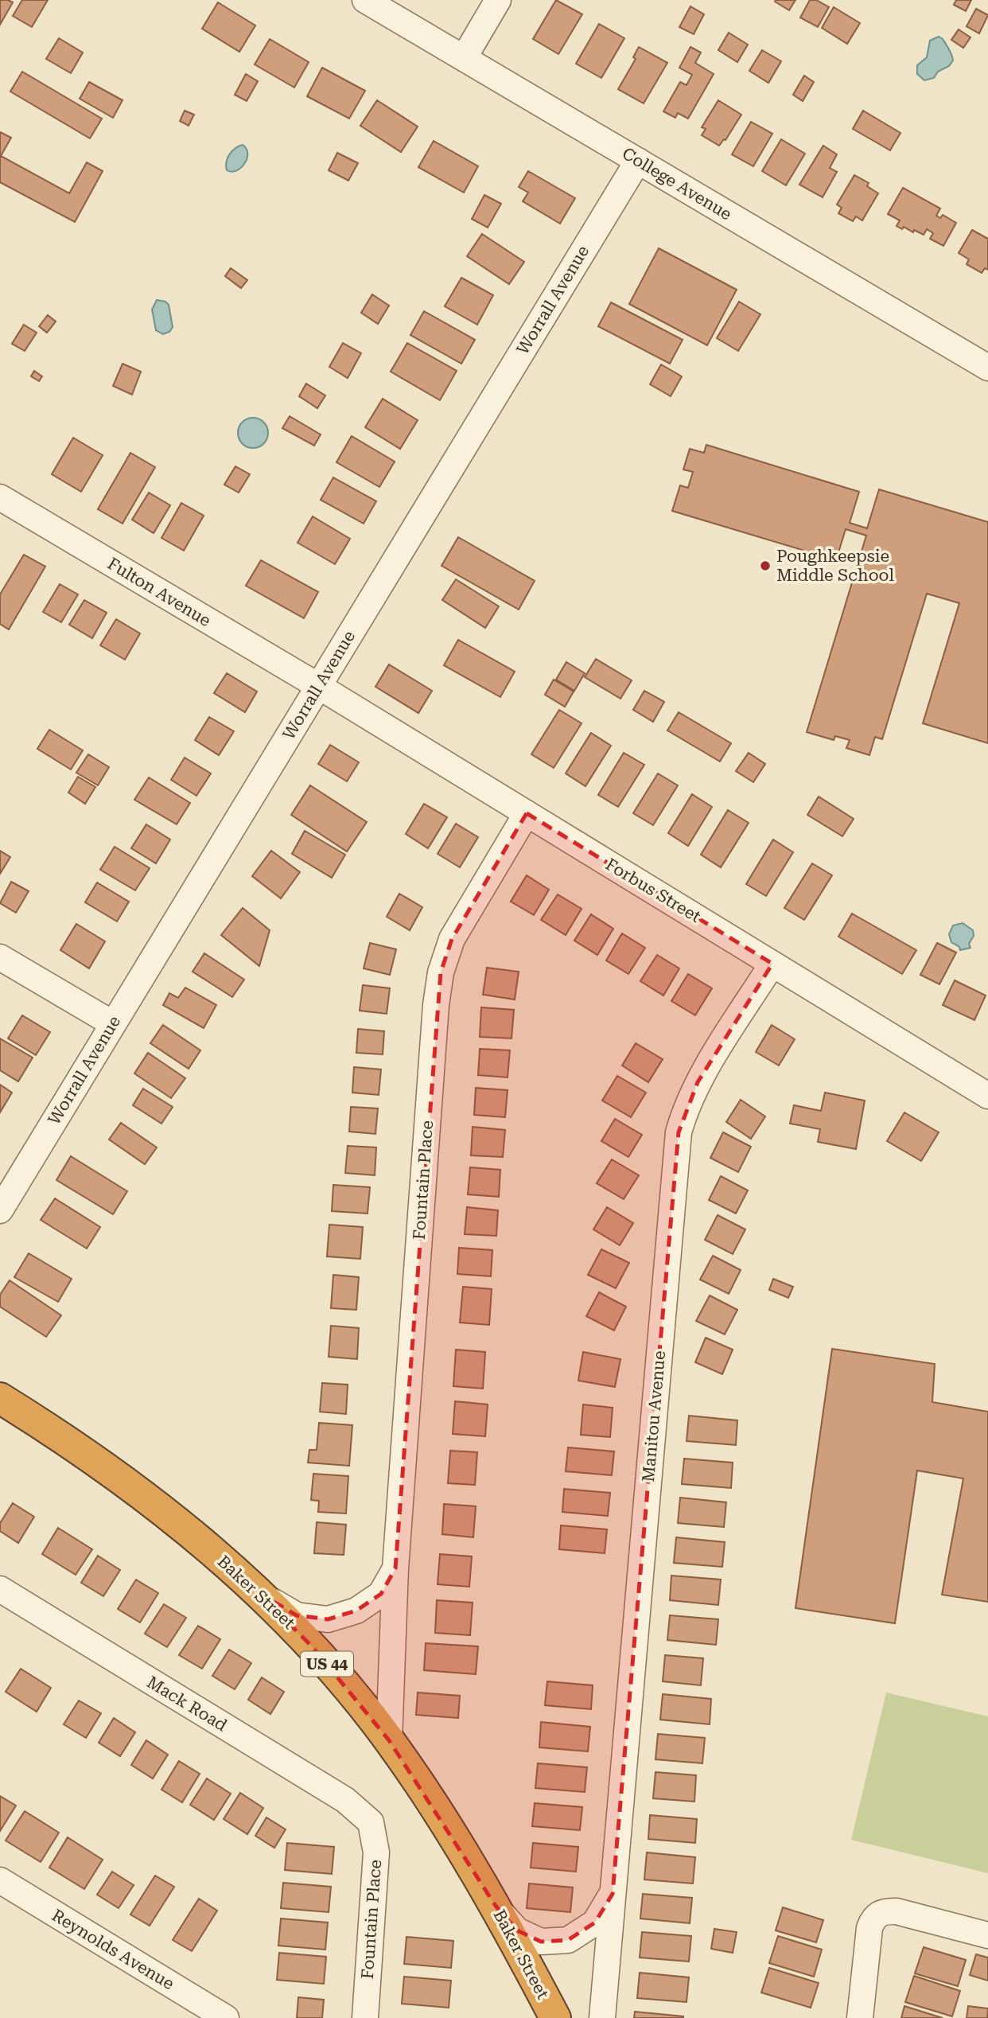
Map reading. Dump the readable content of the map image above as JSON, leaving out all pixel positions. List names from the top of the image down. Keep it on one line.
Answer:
{"streets":{"highway":["Baker Street","US 44"],"street":["College Avenue","Worrall Avenue","Fulton Avenue","Forbus Street","Fountain Place","Manitou Avenue","Mack Road","Reynolds Avenue"]},"crossings":[["College Avenue","Worrall Avenue"],["Worrall Avenue","Fulton Avenue"],["Worrall Avenue","Forbus Street"],["Fulton Avenue","Forbus Street"],["Forbus Street","Fountain Place"],["Forbus Street","Manitou Avenue"],["Fountain Place","Baker Street"],["Fountain Place","Mack Road"],["Manitou Avenue","Baker Street"]],"places":["Poughkeepsie Middle School"]}
